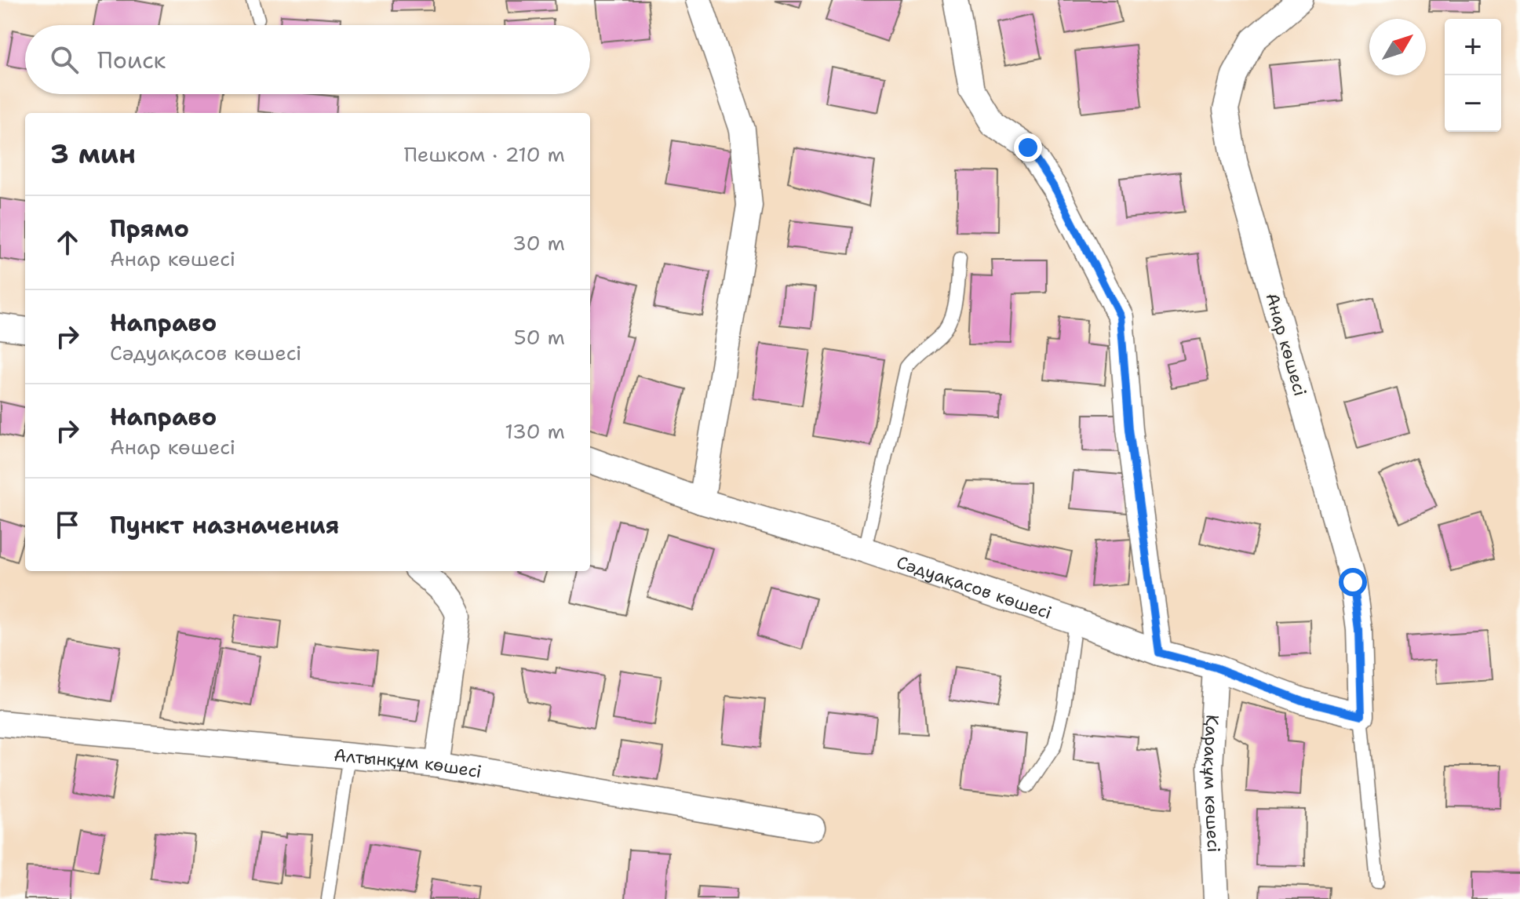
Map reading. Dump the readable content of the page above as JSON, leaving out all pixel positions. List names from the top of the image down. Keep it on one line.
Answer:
{"streets":{"street":["Анар көшесі","Сәдуақасов көшесі","Алтынқұм көшесі","Қарақұм көшесі"]},"crossings":[["Анар көшесі","Сәдуақасов көшесі"],["Сәдуақасов көшесі","Қарақұм көшесі"]],"north":"top right","page":{"map_buttons":["+","−"],"search":"Поиск","heading":["3 мин","Пешком · 210 m"],"list":[["Прямо","Анар көшесі","30 m"],["Направо","Сәдуақасов көшесі","50 m"],["Направо","Анар көшесі","130 m"],"Пункт назначения"]}}
